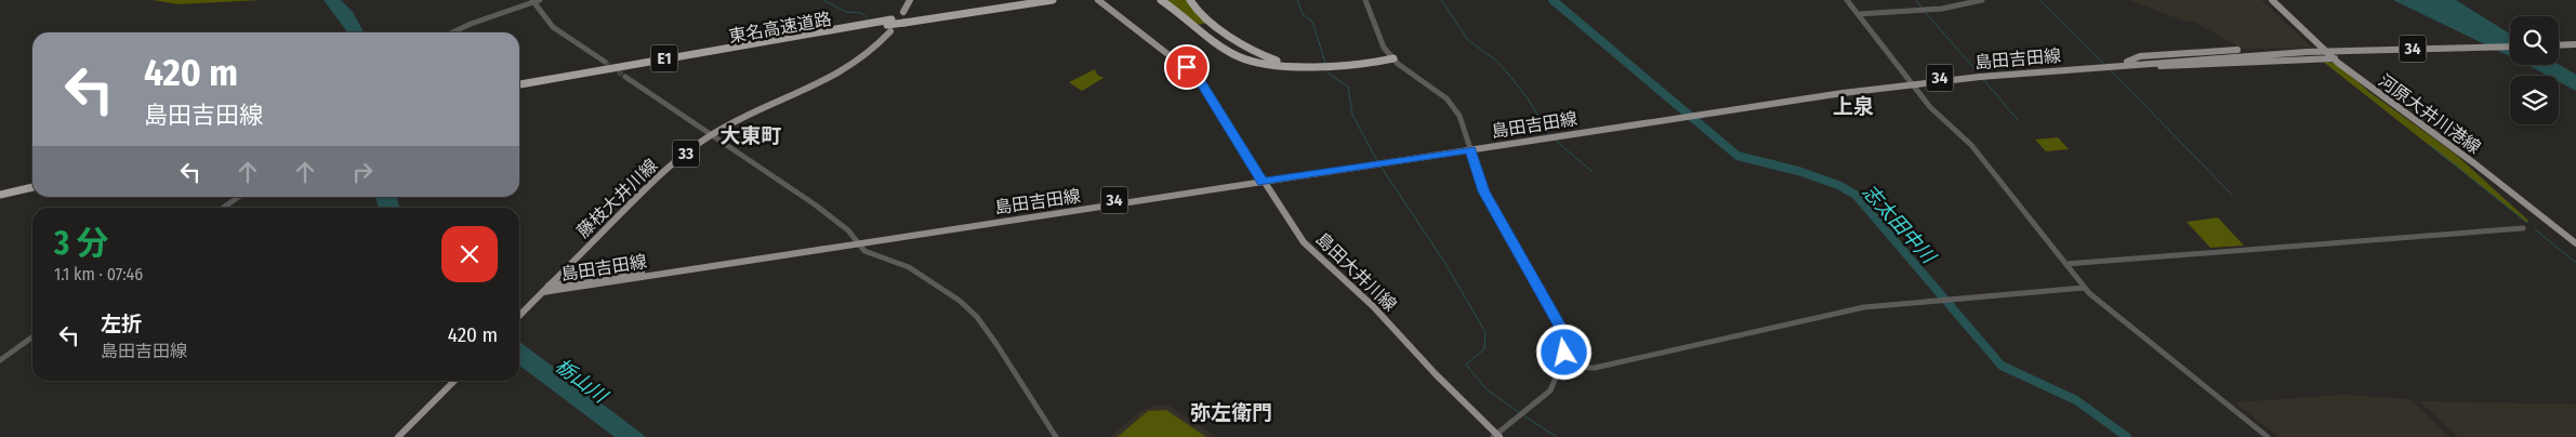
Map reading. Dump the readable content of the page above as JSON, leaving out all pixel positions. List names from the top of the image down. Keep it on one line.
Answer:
{"streets":{"highway":["東名高速道路","E1"],"main road":["34","島田吉田線","河原大井川港線","33","藤枝大井川線","島田大井川線"]},"crossings":[["東名高速道路","藤枝大井川線"],["島田吉田線","藤枝大井川線"],["島田吉田線","島田大井川線"]],"districts":["上泉","大東町","弥左衛門"],"water":["志太田中川","栃山川"],"page":{"turn":["420 m","島田吉田線"],"heading":["3 分","1.1 km · 07:46"],"list":[{"name":"左折","note":"島田吉田線","value":"420 m"}]}}
